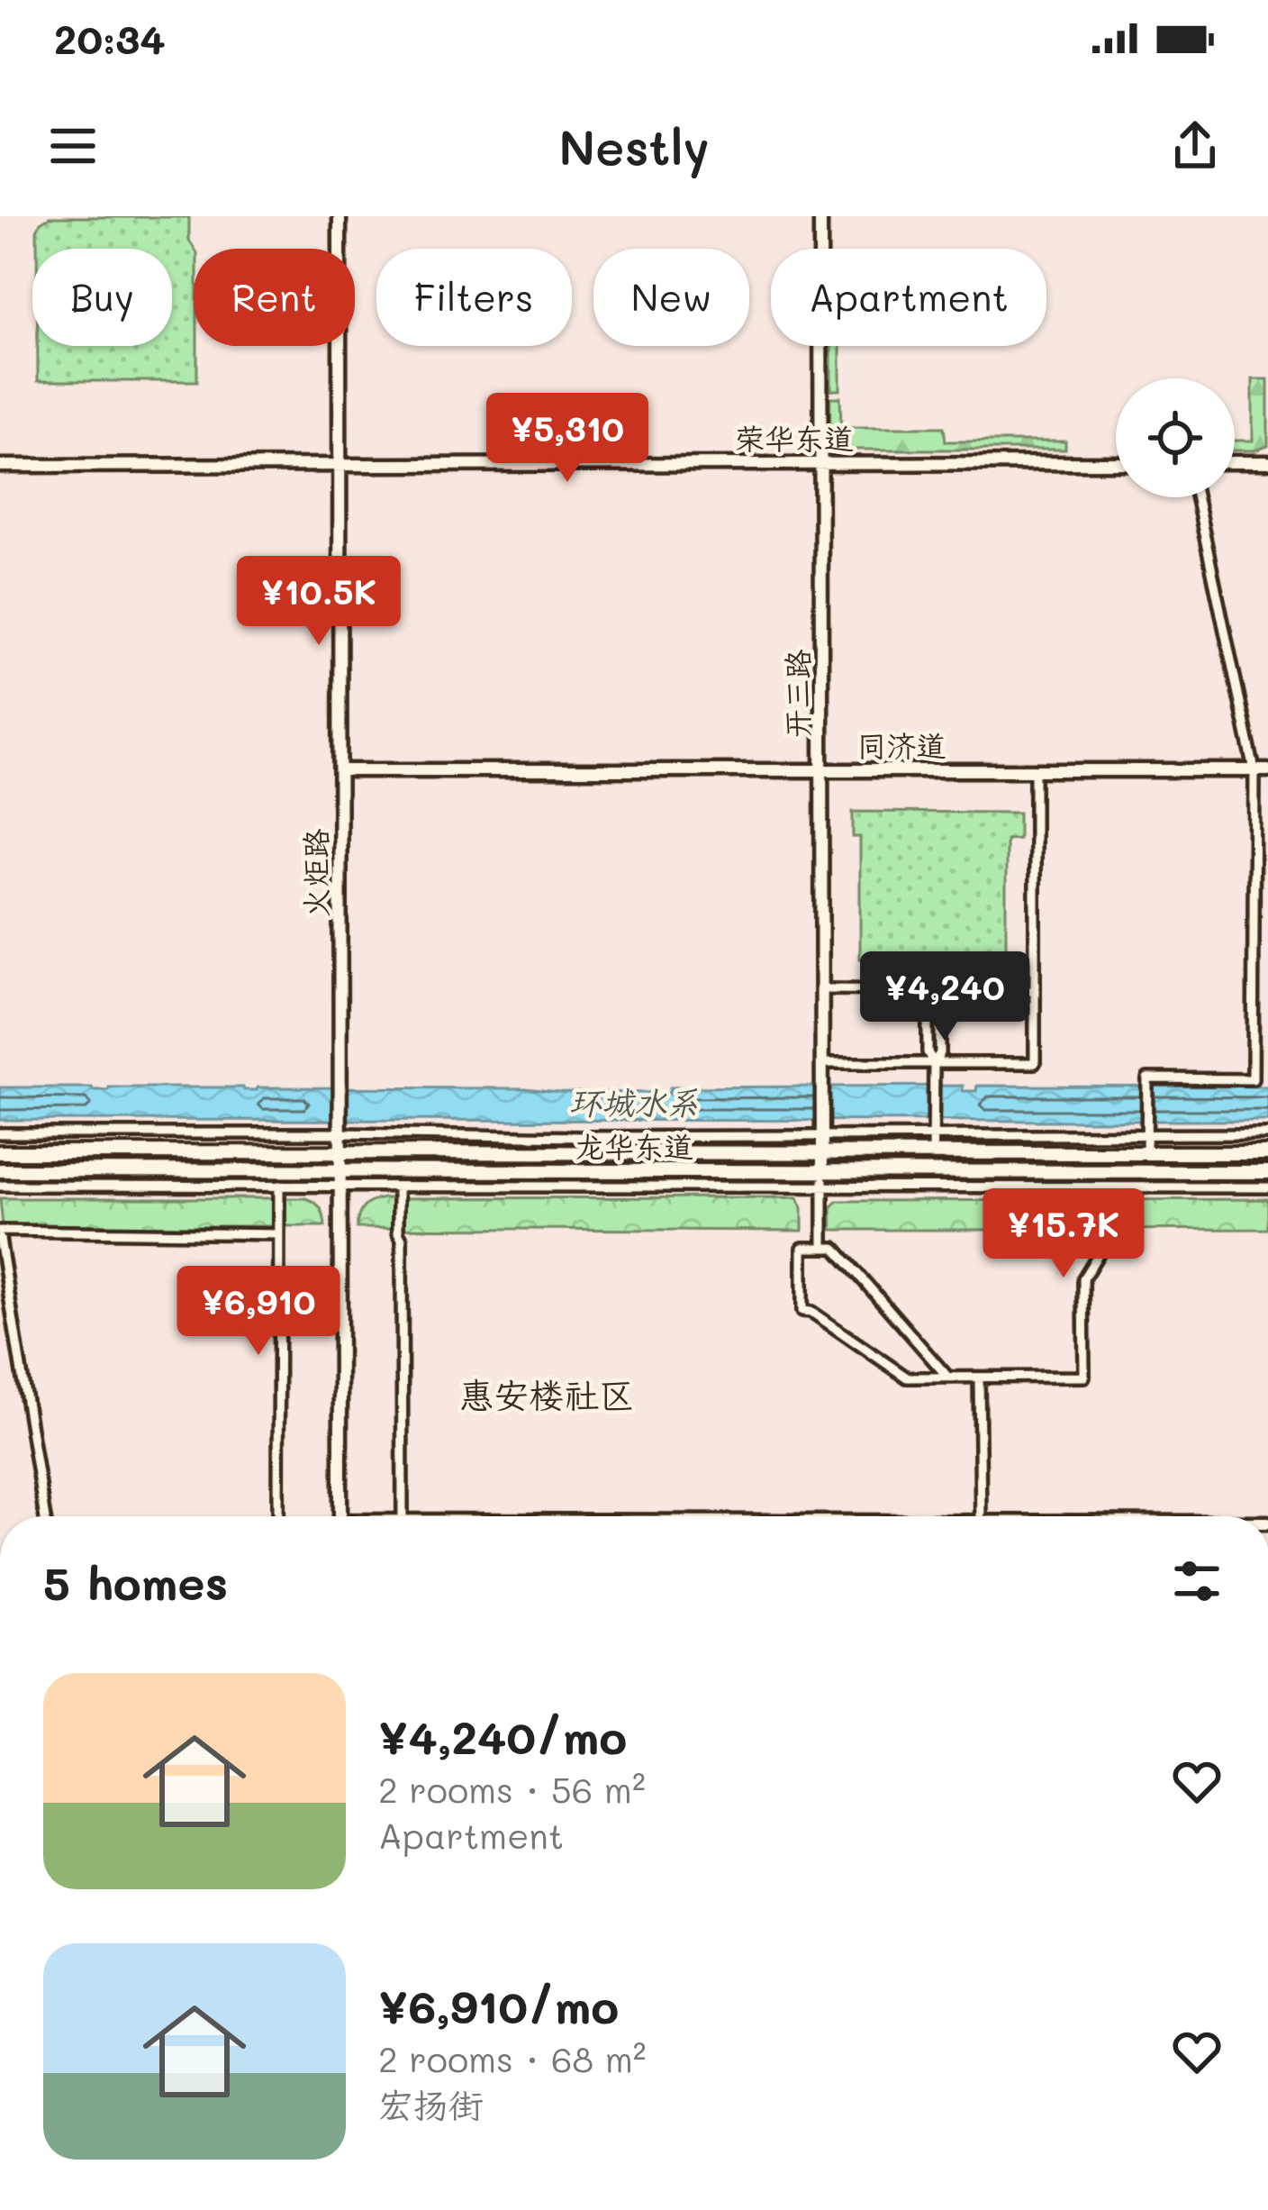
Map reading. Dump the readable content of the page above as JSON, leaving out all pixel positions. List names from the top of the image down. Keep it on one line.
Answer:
{"streets":{"main road":["龙华东道"],"street":["荣华东道","开三路","同济道","火炬路"]},"crossings":[["荣华东道","开三路"],["荣华东道","火炬路"],["开三路","同济道"],["开三路","龙华东道"],["同济道","火炬路"],["火炬路","龙华东道"]],"districts":["惠安楼社区"],"water":["环城水系"],"page":{"status":"20:34","header":"Nestly","chip":["Buy","Rent","Filters","New","Apartment"],"price":["¥5,310","¥10.5K","¥4,240","¥15.7K","¥6,910"],"heading":"5 homes","list":[{"name":"¥4,240/mo","note":"2 rooms · 56 m² · Apartment"},{"name":"¥6,910/mo","note":"2 rooms · 68 m² · 宏扬街"}]}}
